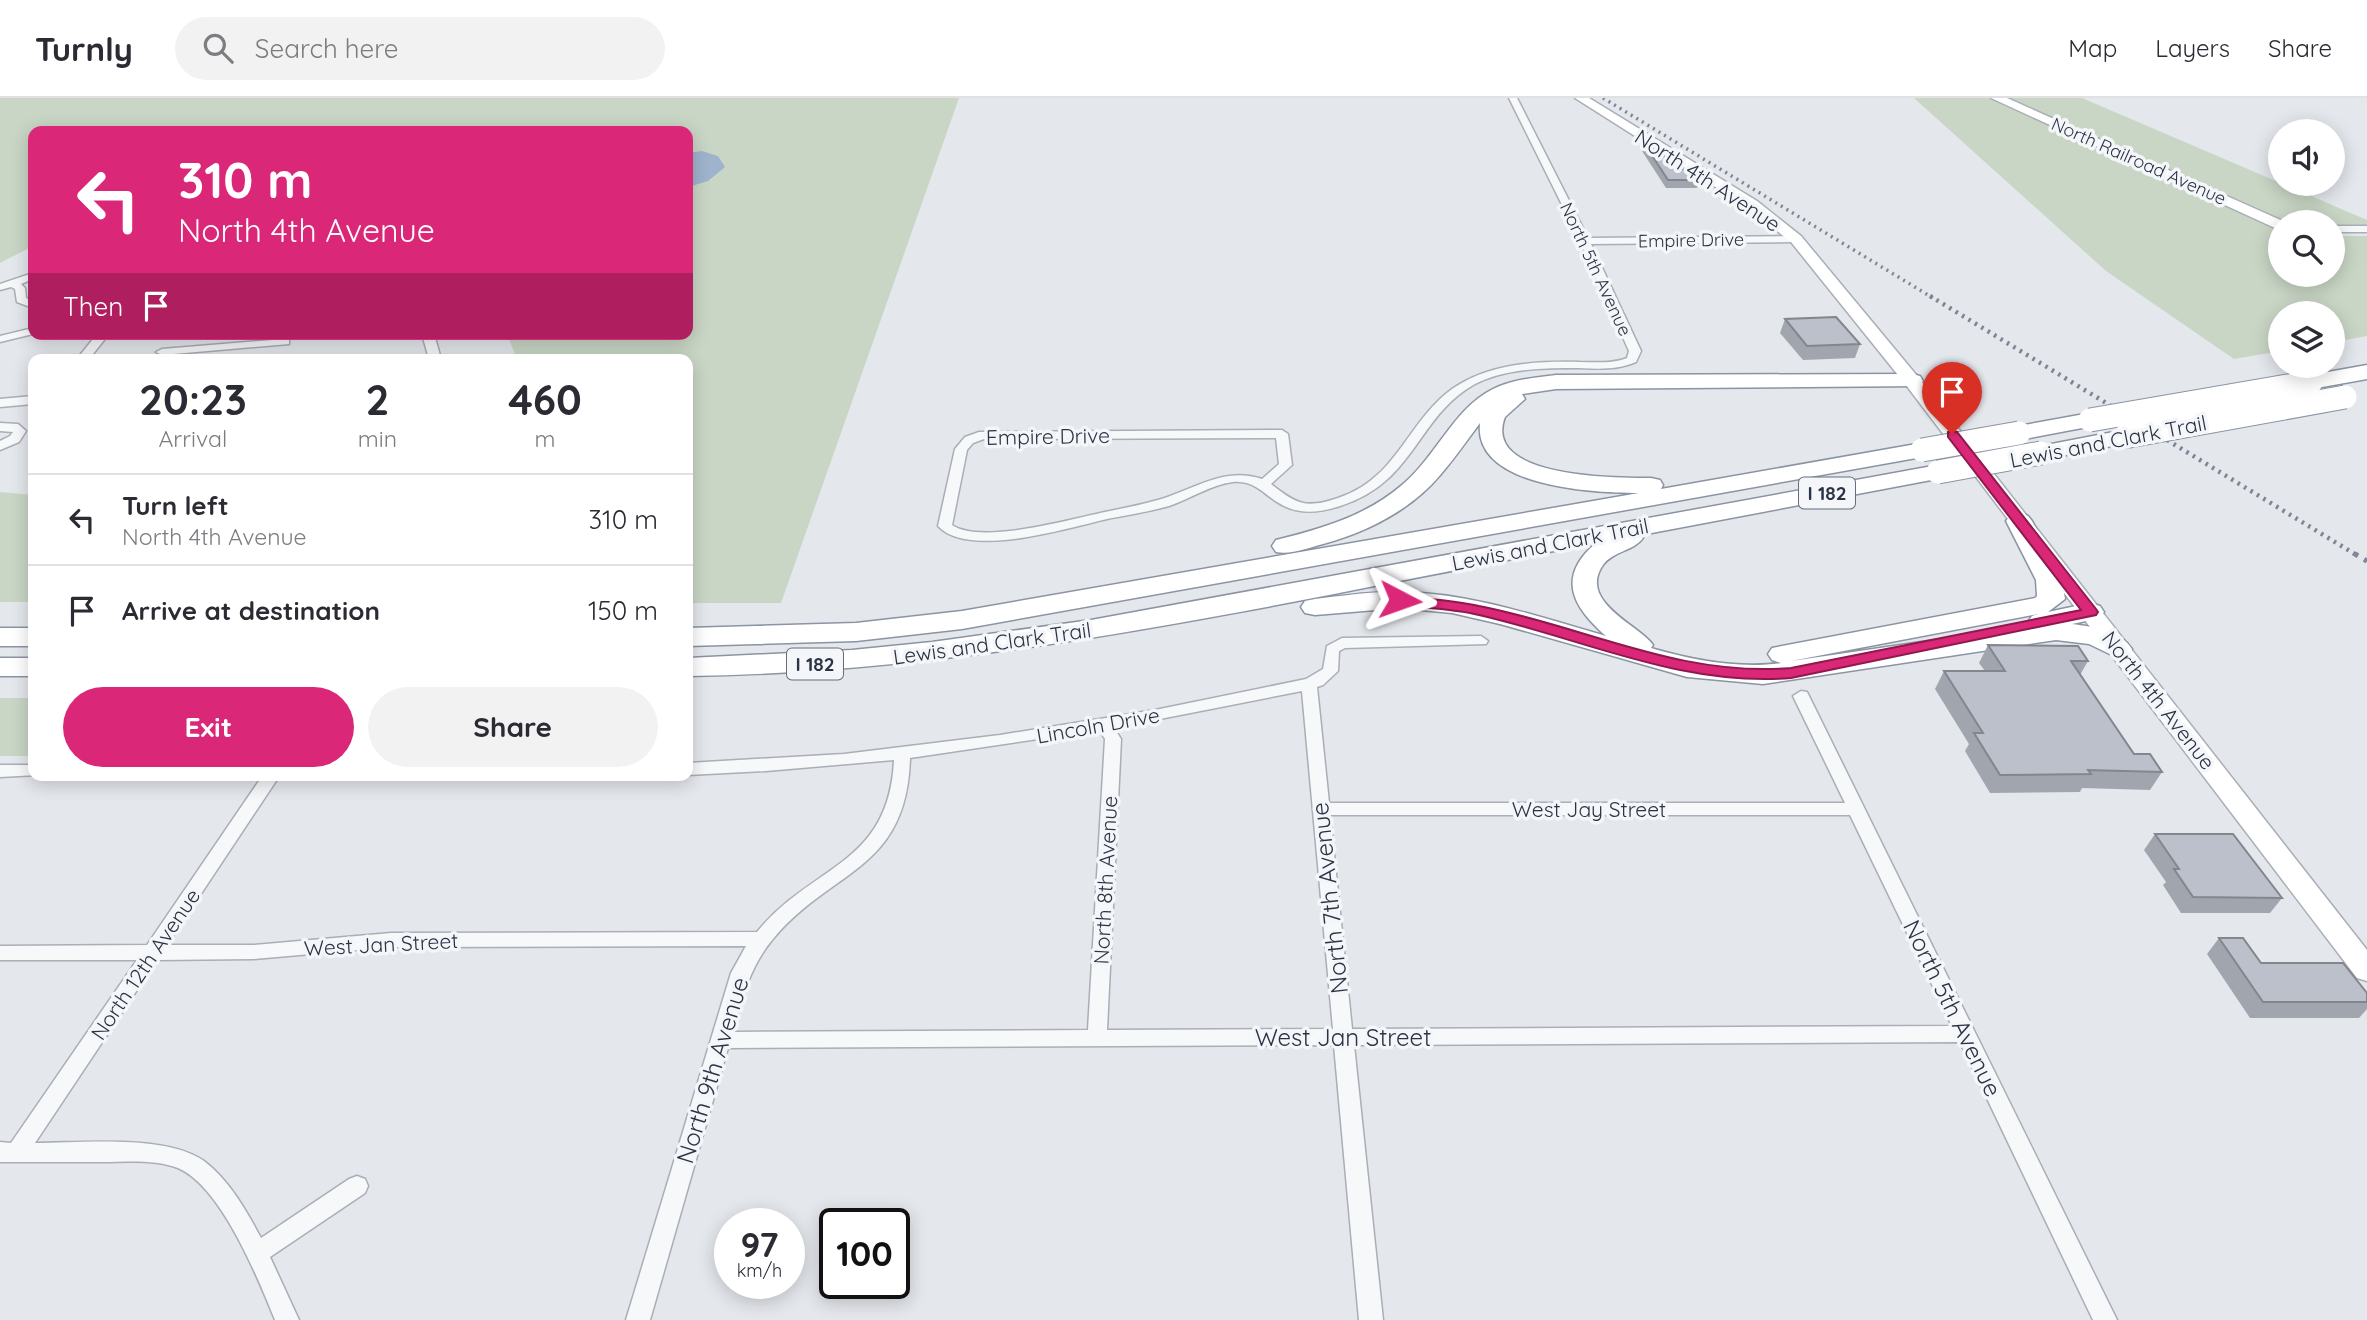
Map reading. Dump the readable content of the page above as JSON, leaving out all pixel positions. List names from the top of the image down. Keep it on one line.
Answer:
{"streets":{"highway":["Lewis and Clark Trail","I 182"],"main road":["North Railroad Avenue","North 4th Avenue"],"street":["Empire Drive","North 5th Avenue","Lincoln Drive","West Jay Street","North 8th Avenue","North 7th Avenue","West Jan Street","North 12th Avenue","North 9th Avenue"]},"crossings":[["North 4th Avenue","Empire Drive"],["Empire Drive","North 5th Avenue"],["North 5th Avenue","West Jay Street"],["North 5th Avenue","West Jan Street"],["Lincoln Drive","North 8th Avenue"],["Lincoln Drive","North 7th Avenue"],["Lincoln Drive","North 9th Avenue"],["West Jay Street","North 7th Avenue"],["North 8th Avenue","West Jan Street"],["North 7th Avenue","West Jan Street"],["West Jan Street","North 12th Avenue"],["West Jan Street","North 9th Avenue"]],"page":{"header":"Turnly","search":"Search here","nav":["Map","Layers","Share"],"turn":["310 m","North 4th Avenue"],"then":"Then","eta":["20:23","Arrival","2","min","460","m"],"list":[{"name":"Turn left","note":"North 4th Avenue","value":"310 m"},{"name":"Arrive at destination","value":"150 m"}],"buttons":["Exit","Share"],"speed":"97 km/h","limit":"100"}}
